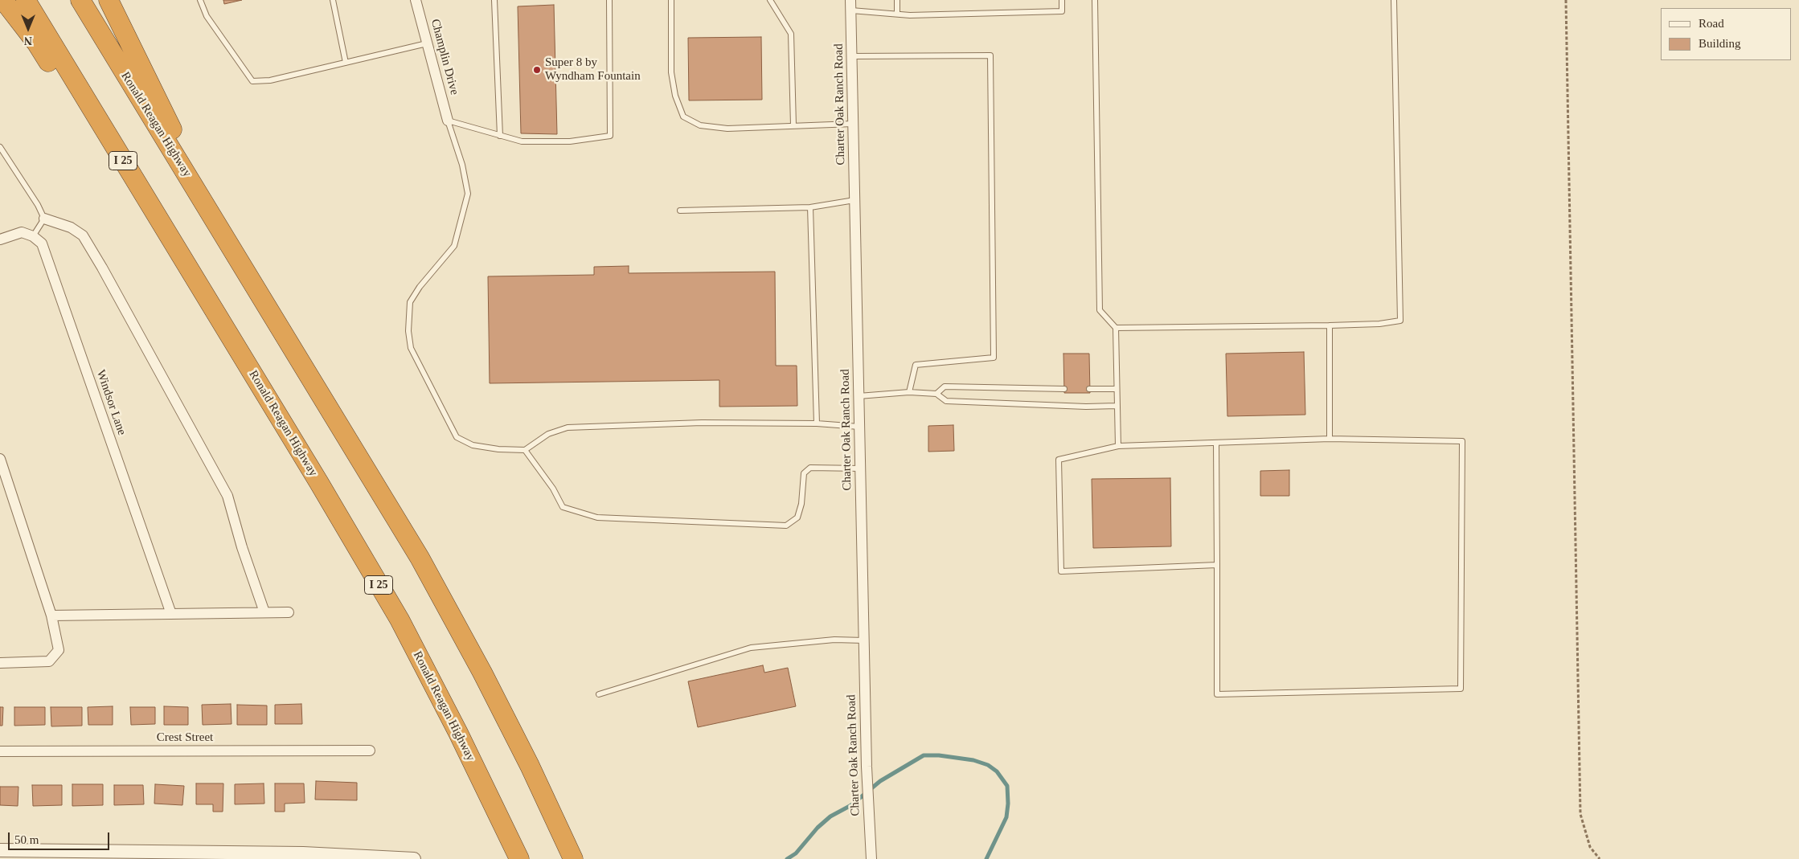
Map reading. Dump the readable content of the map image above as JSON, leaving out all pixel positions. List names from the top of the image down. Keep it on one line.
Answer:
{"streets":{"highway":["Ronald Reagan Highway","I 25"],"street":["Champlin Drive","Charter Oak Ranch Road","Windsor Lane","Crest Street"]},"places":["Super 8 by Wyndham Fountain"],"legend":["Road","Building"],"scale_bar":"50 m","north":"bottom"}
